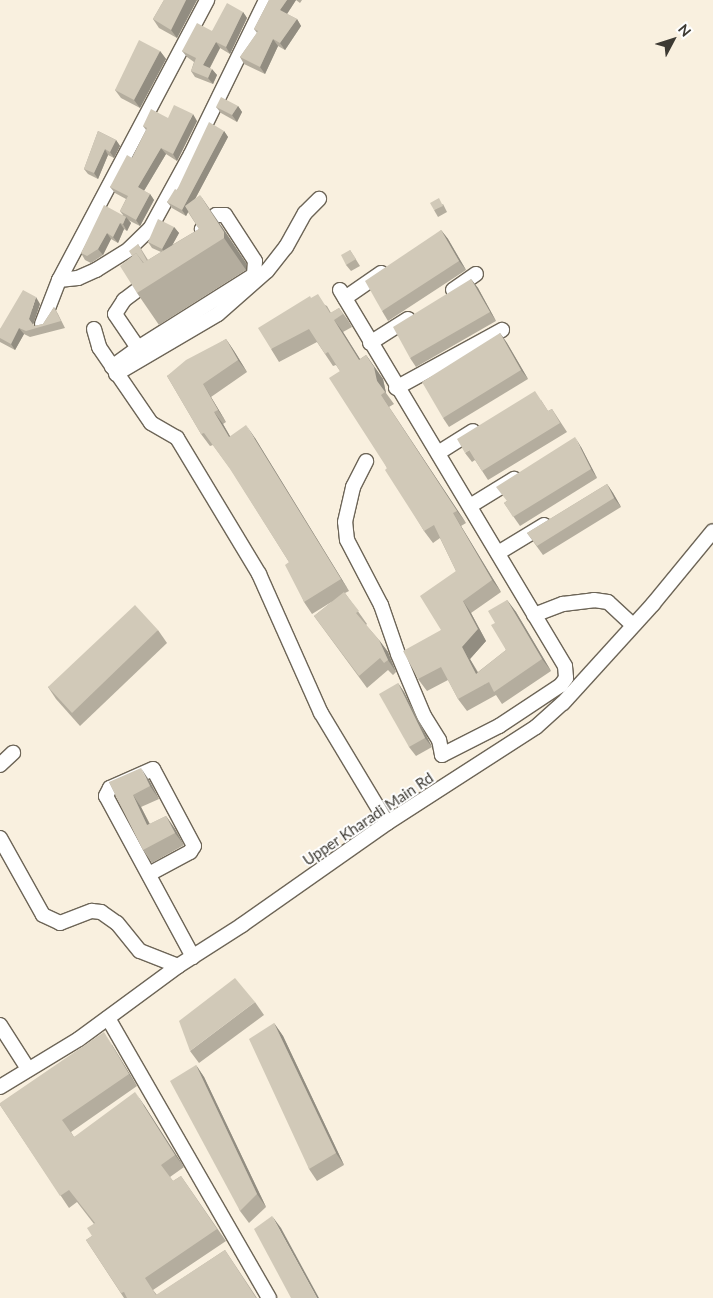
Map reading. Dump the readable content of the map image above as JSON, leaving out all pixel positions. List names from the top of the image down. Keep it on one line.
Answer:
{"streets":{"street":["Upper Kharadi Main Rd"]},"north":"top right"}
